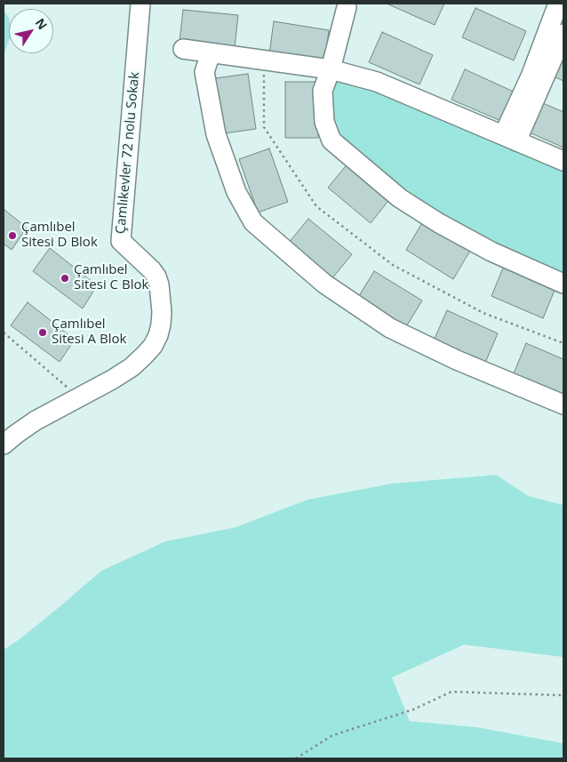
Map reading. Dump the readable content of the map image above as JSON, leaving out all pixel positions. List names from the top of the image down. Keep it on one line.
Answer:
{"streets":{"street":["Çamlıkevler 72 nolu Sokak"]},"places":["Çamlıbel Sitesi D Blok","Çamlıbel Sitesi C Blok","Çamlıbel Sitesi A Blok"],"north":"top right"}
